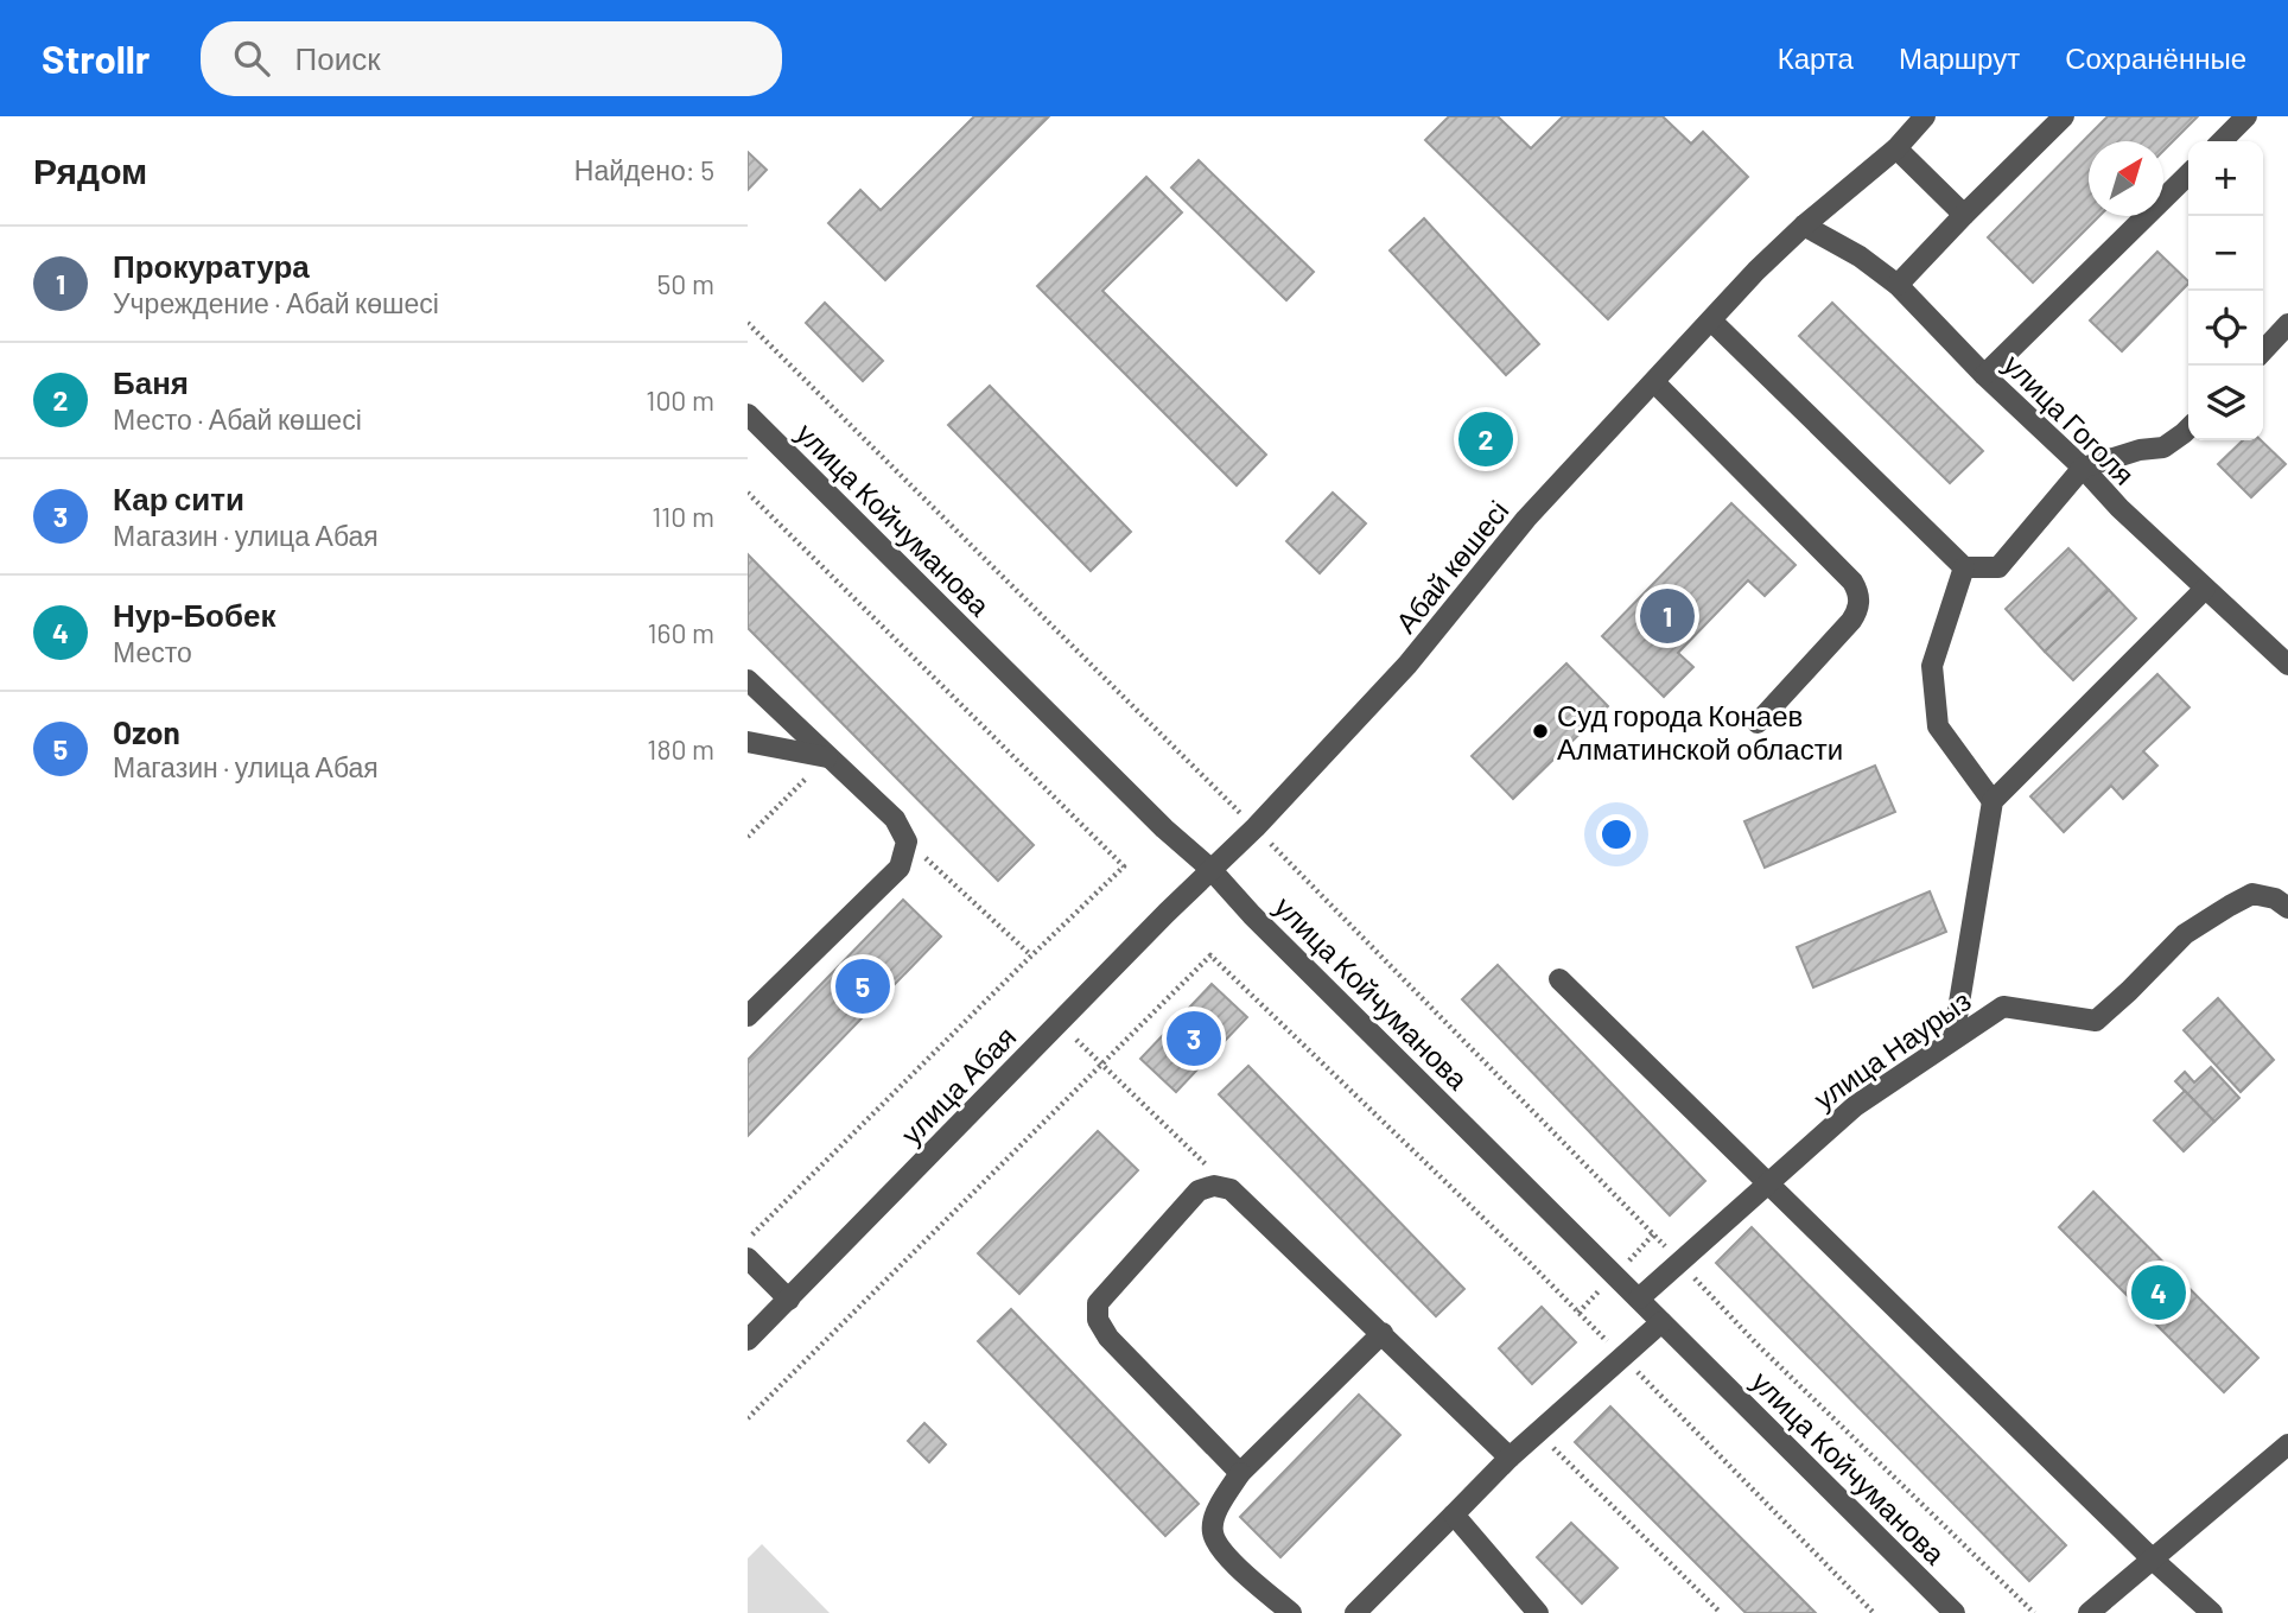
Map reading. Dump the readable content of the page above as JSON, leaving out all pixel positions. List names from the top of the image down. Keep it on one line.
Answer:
{"streets":{"street":["улица Гоголя","улица Койчуманова","Абай көшесі","улица Наурыз","улица Абая"]},"crossings":[["улица Гоголя","Абай көшесі"],["улица Койчуманова","Абай көшесі"],["улица Койчуманова","улица Наурыз"],["улица Койчуманова","улица Абая"],["Абай көшесі","улица Абая"]],"places":["Суд города Конаев Алматинской области"],"north":"top right","page":{"header":"Strollr","search":"Поиск","nav":["Карта","Маршрут","Сохранённые"],"heading":["Рядом","Найдено: 5"],"map_buttons":["+","−"],"list":[{"mark":"1","name":"Прокуратура","note":"Учреждение · Абай көшесі","value":"50 m"},{"mark":"2","name":"Баня","note":"Место · Абай көшесі","value":"100 m"},{"mark":"3","name":"Кар сити","note":"Магазин · улица Абая","value":"110 m"},{"mark":"4","name":"Нур-Бобек","note":"Место","value":"160 m"},{"mark":"5","name":"Ozon","note":"Магазин · улица Абая","value":"180 m"}],"pins":["2","1","5","3","4"]}}
